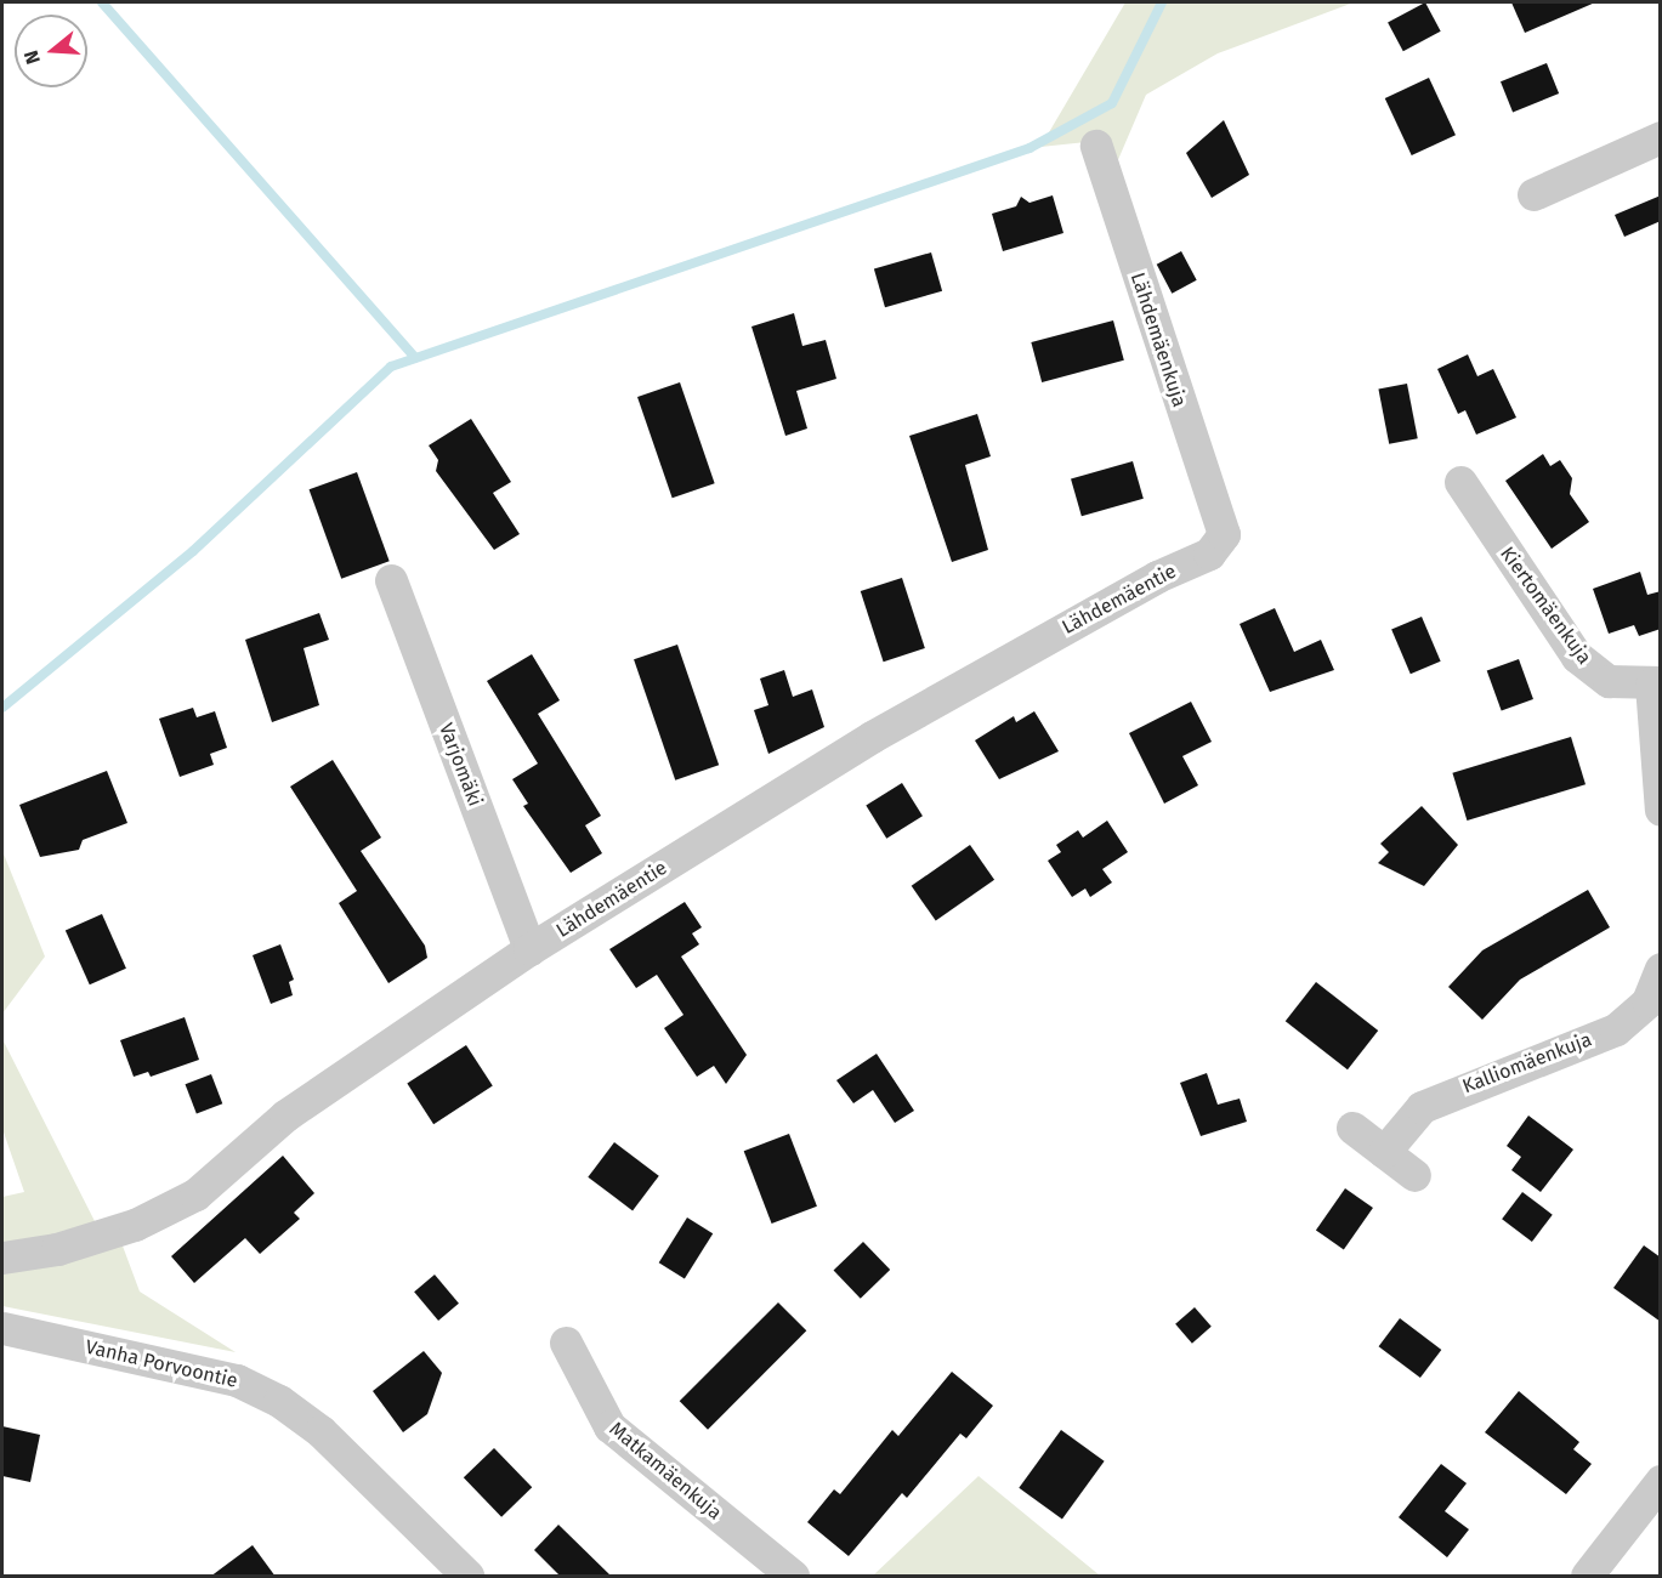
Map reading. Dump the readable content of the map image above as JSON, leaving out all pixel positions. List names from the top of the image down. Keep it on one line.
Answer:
{"streets":{"street":["Lähdemäenkuja","Lähdemäentie","Kiertomäenkuja","Varjomäki","Kalliomäenkuja","Vanha Porvoontie","Matkamäenkuja"]},"crossings":[["Lähdemäenkuja","Lähdemäentie"],["Lähdemäentie","Varjomäki"]],"north":"left"}
